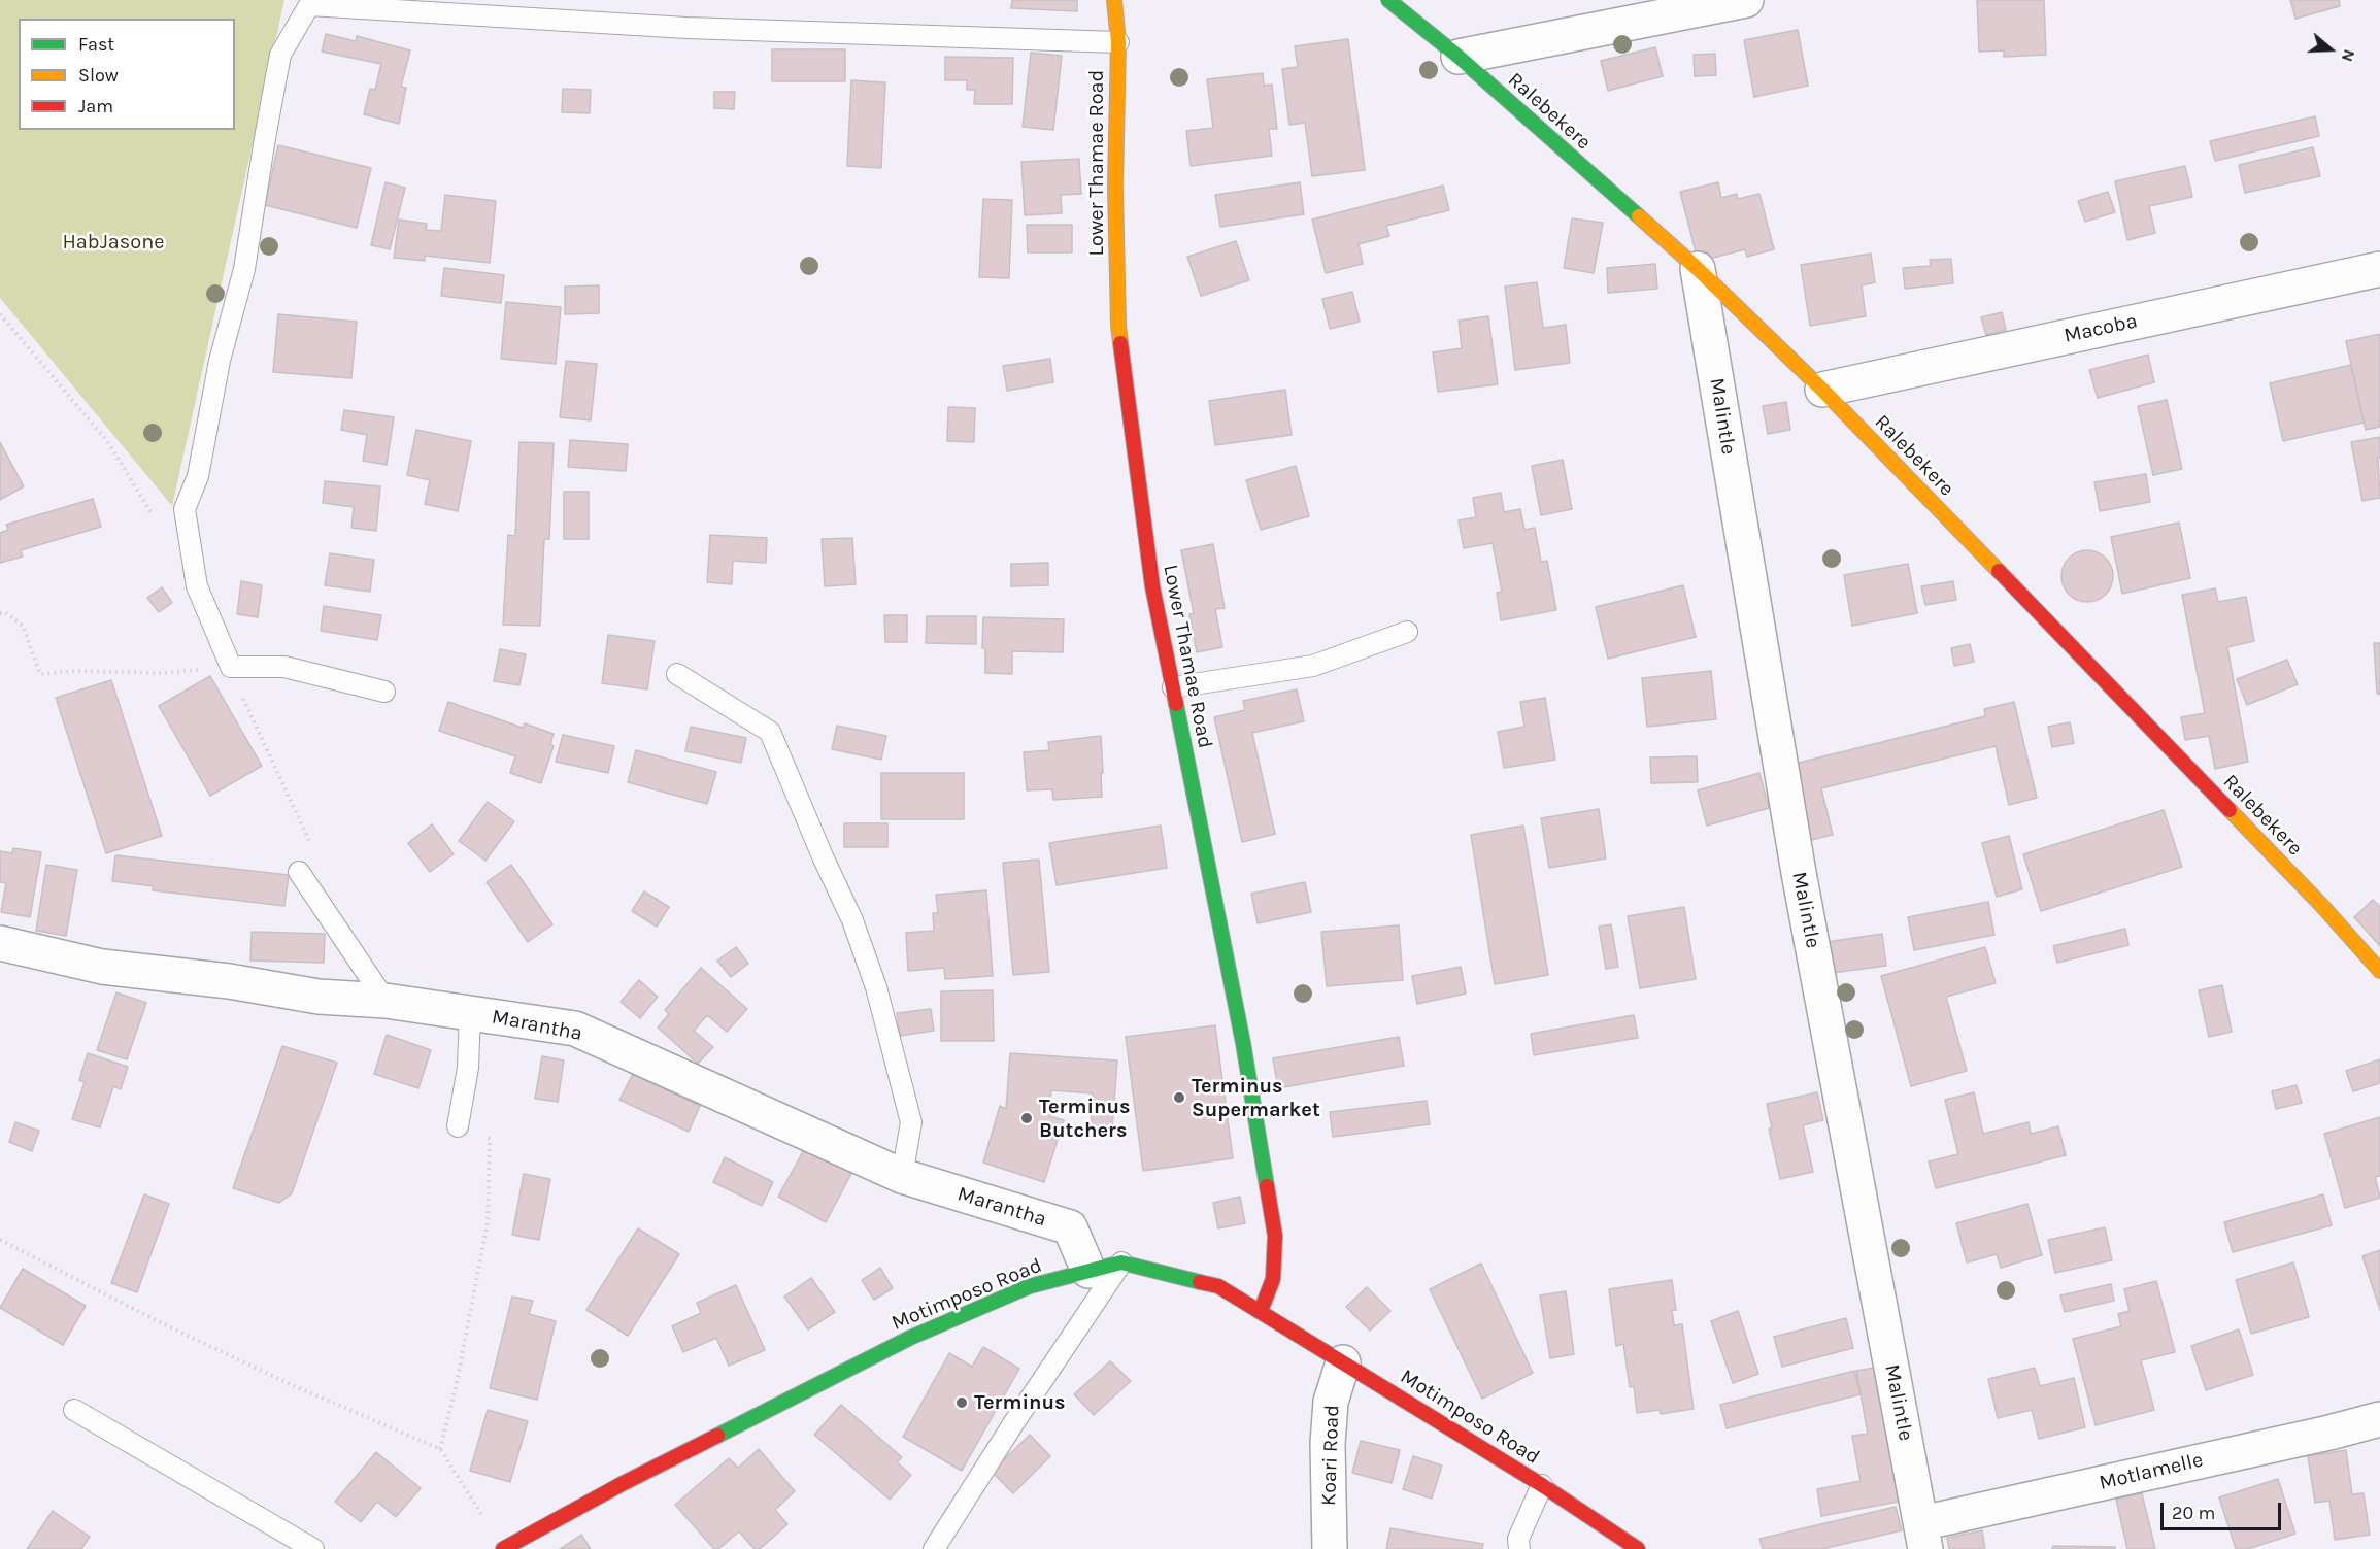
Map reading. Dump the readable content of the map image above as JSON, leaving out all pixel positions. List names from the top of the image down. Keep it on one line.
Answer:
{"streets":{"street":["Ralebekere","Lower Thamae Road","Macoba","Malintle","Marantha","Motimposo Road","Koari Road","Motlamelle"]},"crossings":[["Ralebekere","Macoba"],["Ralebekere","Malintle"],["Lower Thamae Road","Motimposo Road"],["Malintle","Motlamelle"],["Marantha","Motimposo Road"],["Motimposo Road","Koari Road"]],"parks":["HabJasone"],"places":["Terminus Supermarket","Terminus Butchers","Terminus"],"legend":["Fast","Slow","Jam"],"scale_bar":"20 m","north":"right"}
